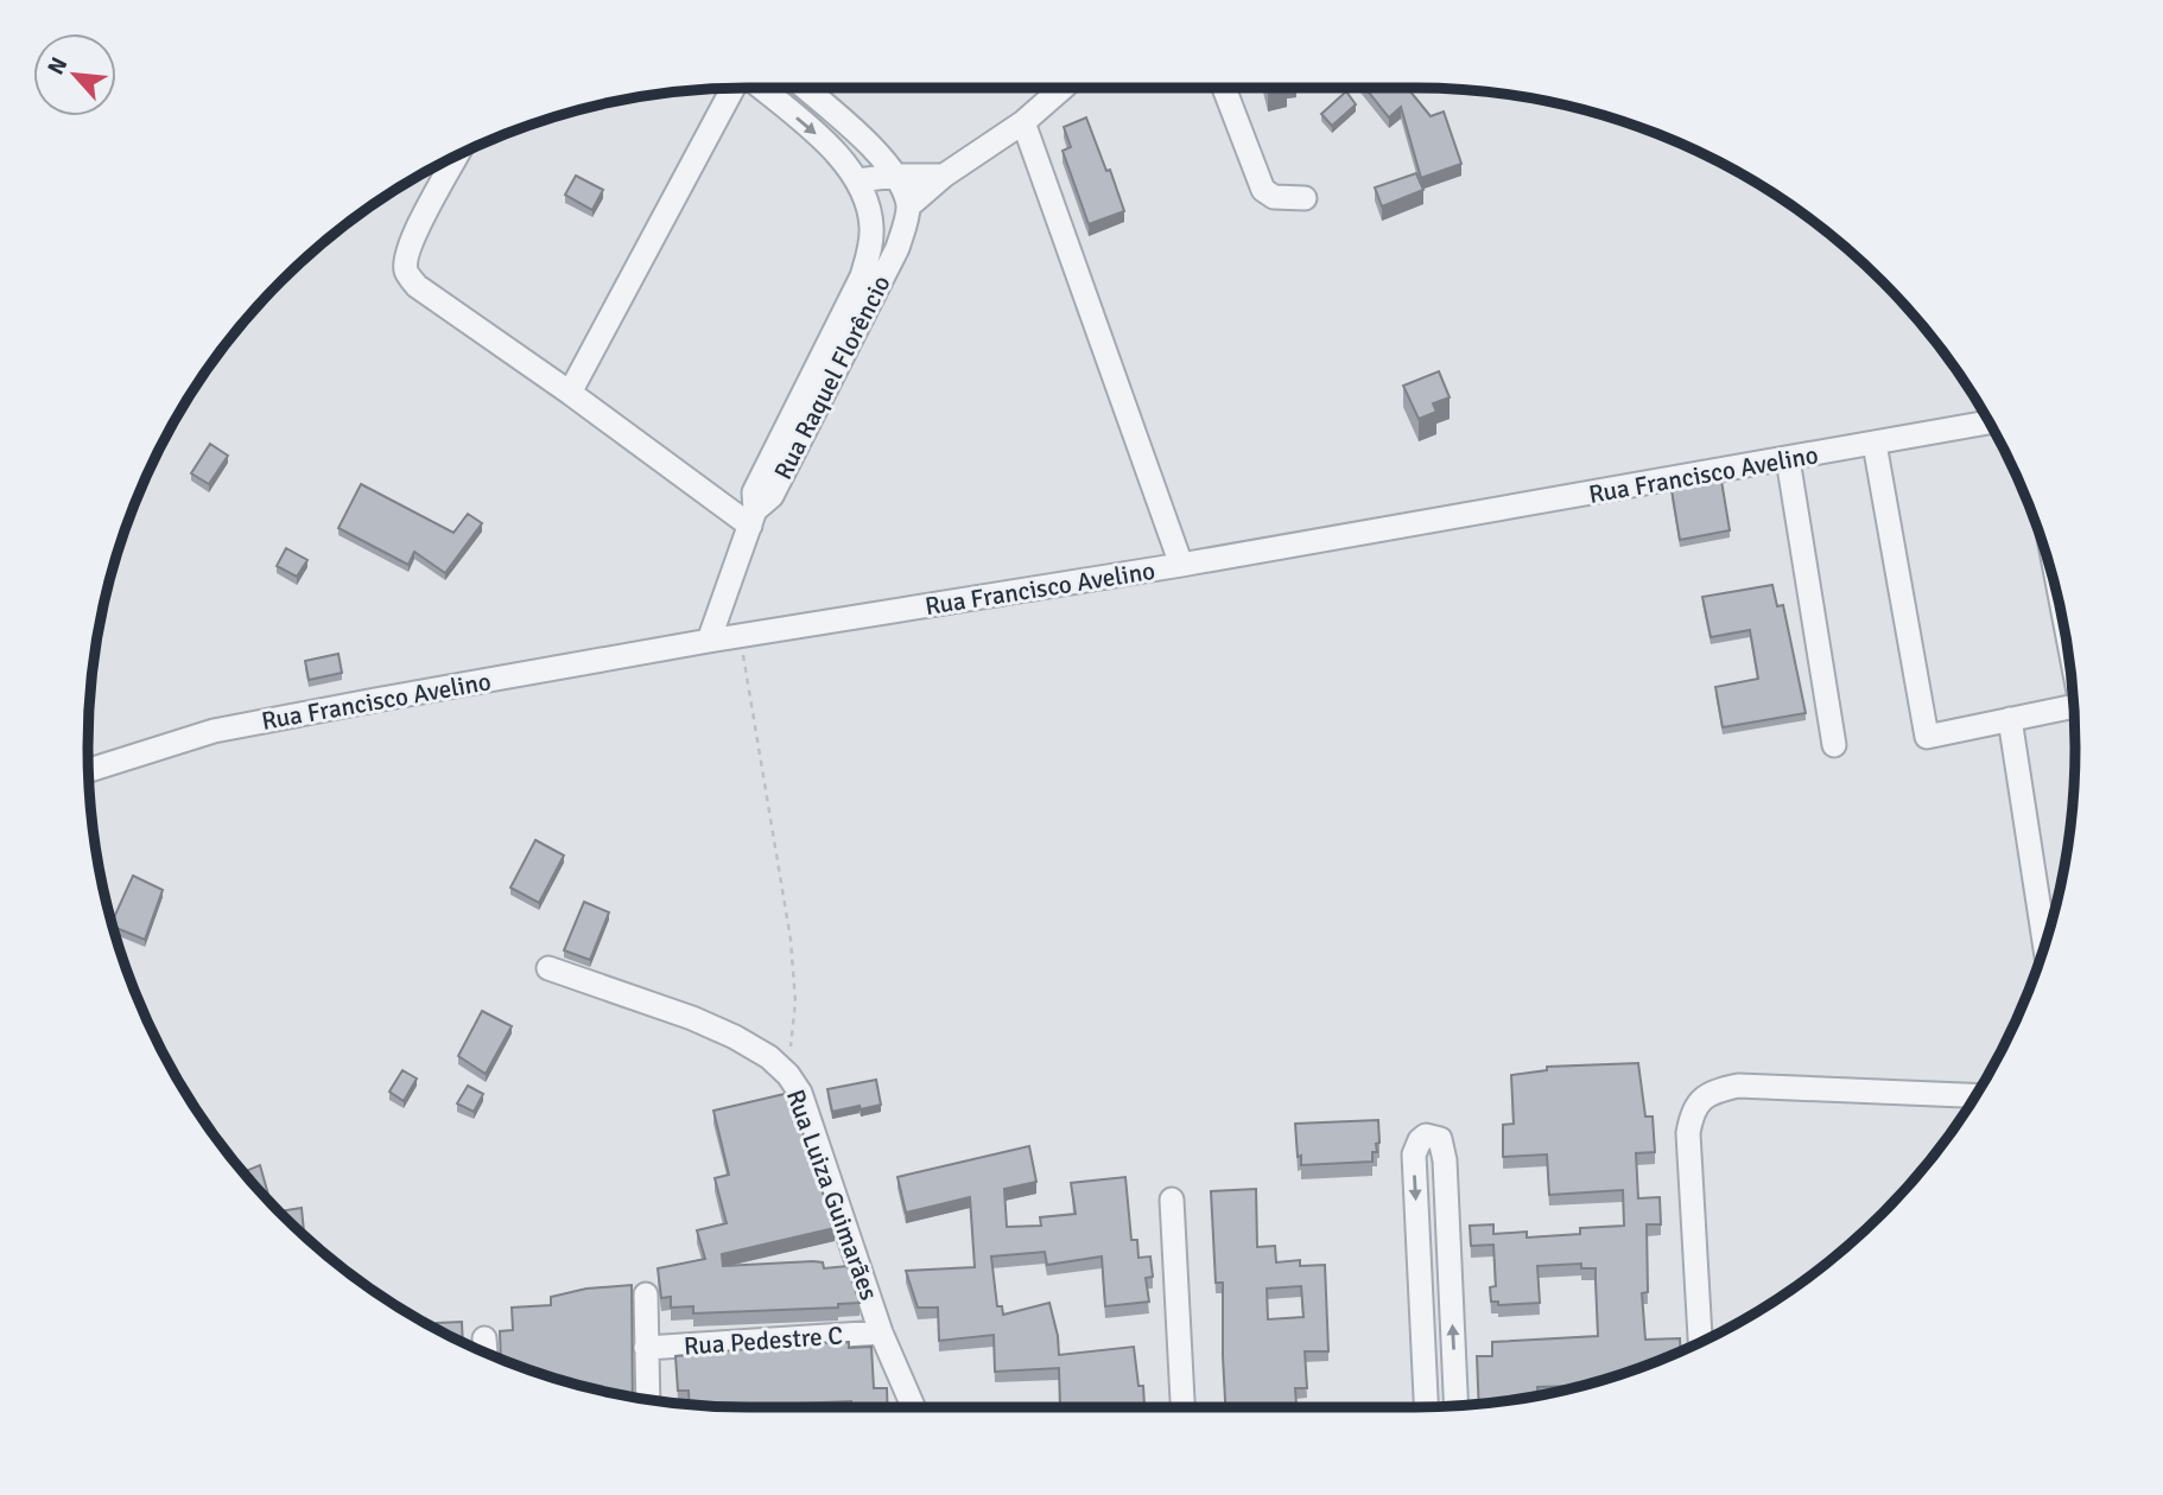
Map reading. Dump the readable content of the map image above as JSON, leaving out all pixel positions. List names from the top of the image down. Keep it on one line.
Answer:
{"streets":{"street":["Rua Raquel Florêncio","Rua Francisco Avelino","Rua Luiza Guimarães","Rua Pedestre C"]},"crossings":[["Rua Luiza Guimarães","Rua Pedestre C"]],"north":"top left"}
